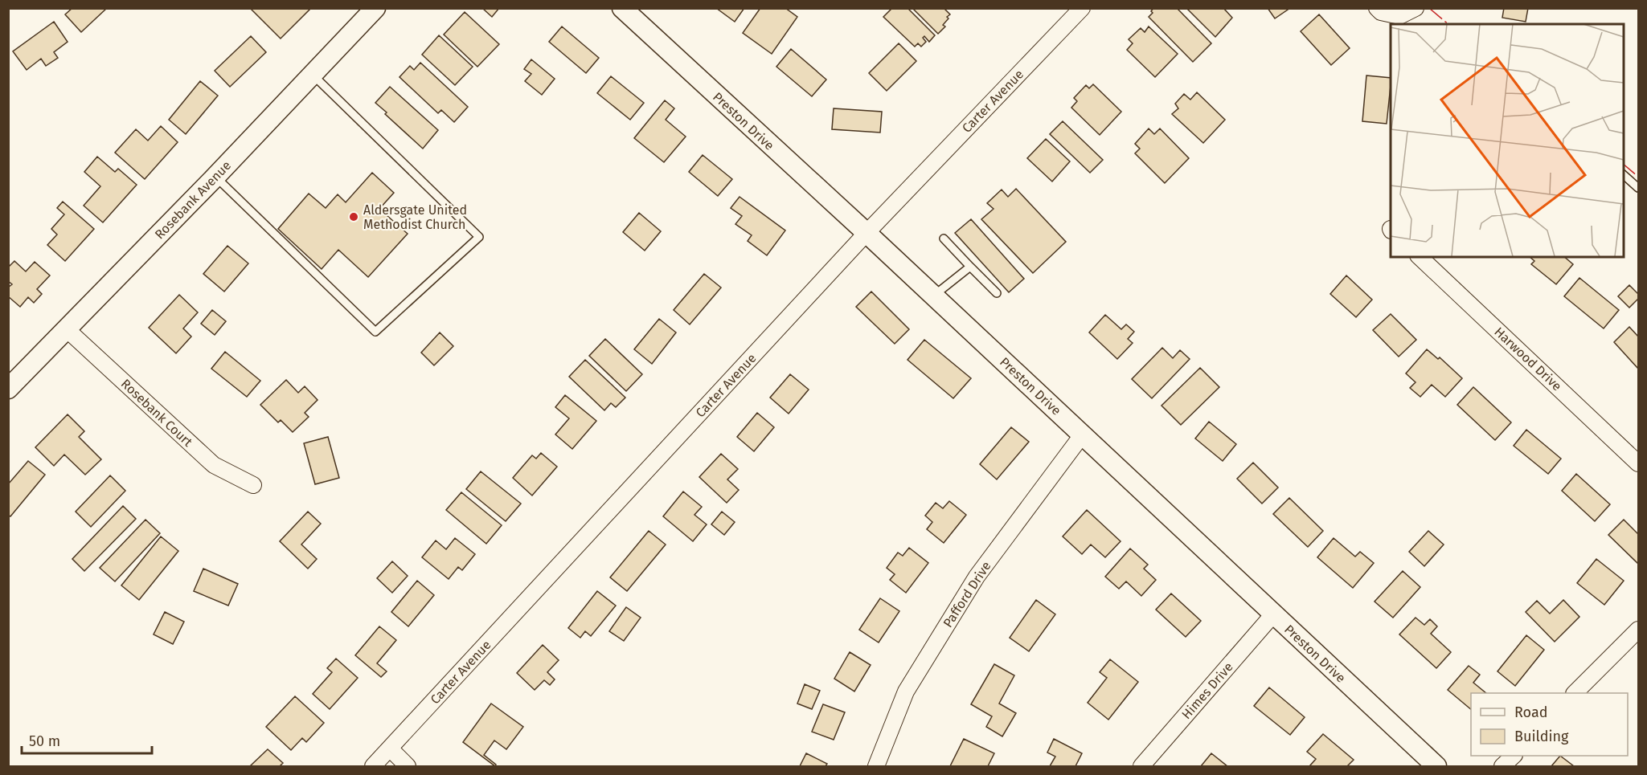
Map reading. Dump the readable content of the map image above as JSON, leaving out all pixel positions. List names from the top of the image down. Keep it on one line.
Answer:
{"streets":{"street":["Carter Avenue","Preston Drive","Rosebank Avenue","Harwood Drive","Rosebank Court","Pafford Drive","Himes Drive"]},"crossings":[["Carter Avenue","Preston Drive"],["Preston Drive","Pafford Drive"],["Preston Drive","Himes Drive"],["Rosebank Avenue","Rosebank Court"]],"places":["Aldersgate United Methodist Church"],"legend":["Road","Building"],"scale_bar":"50 m"}
